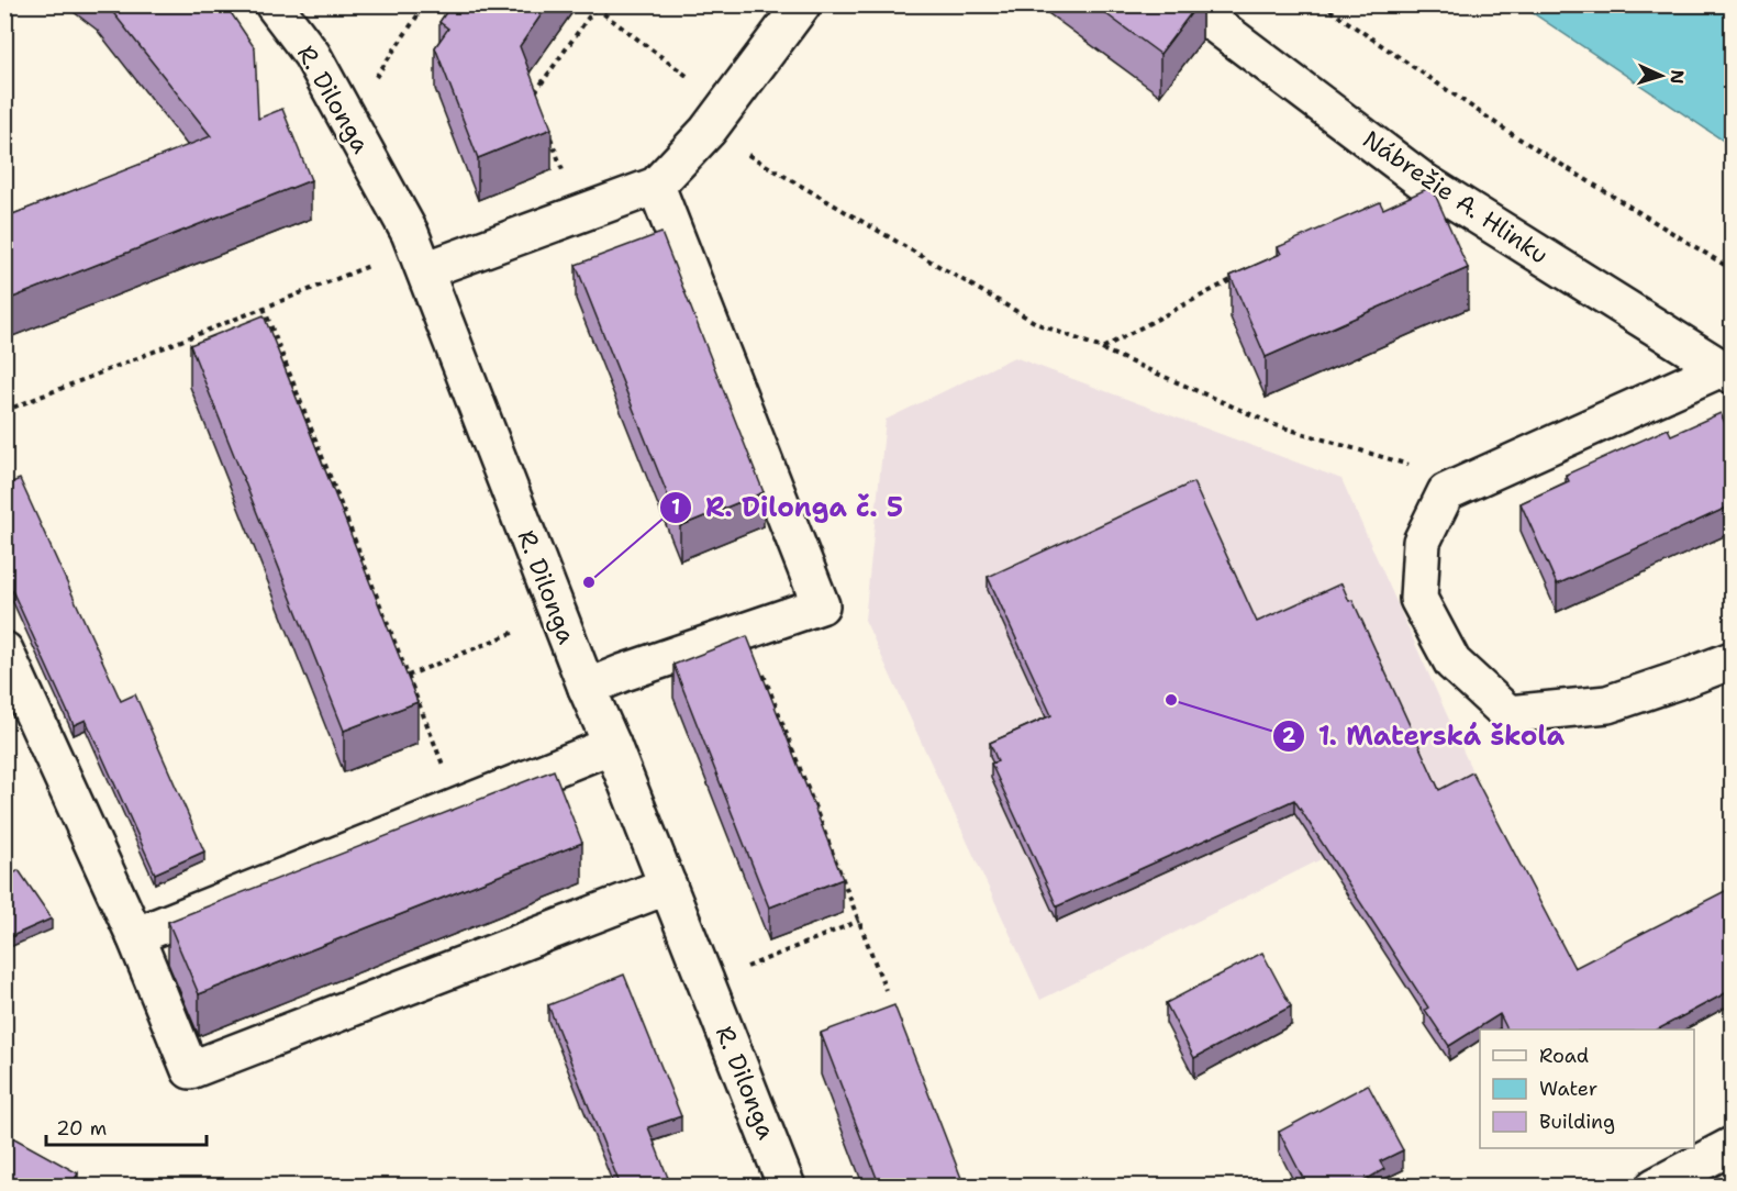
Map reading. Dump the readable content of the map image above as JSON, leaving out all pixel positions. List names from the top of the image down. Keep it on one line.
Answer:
{"streets":{"street":["R. Dilonga","Nábrežie A. Hlinku"]},"places":["R. Dilonga č. 5","1. Materská škola"],"legend":["Road","Water","Building"],"scale_bar":"20 m","north":"right"}
